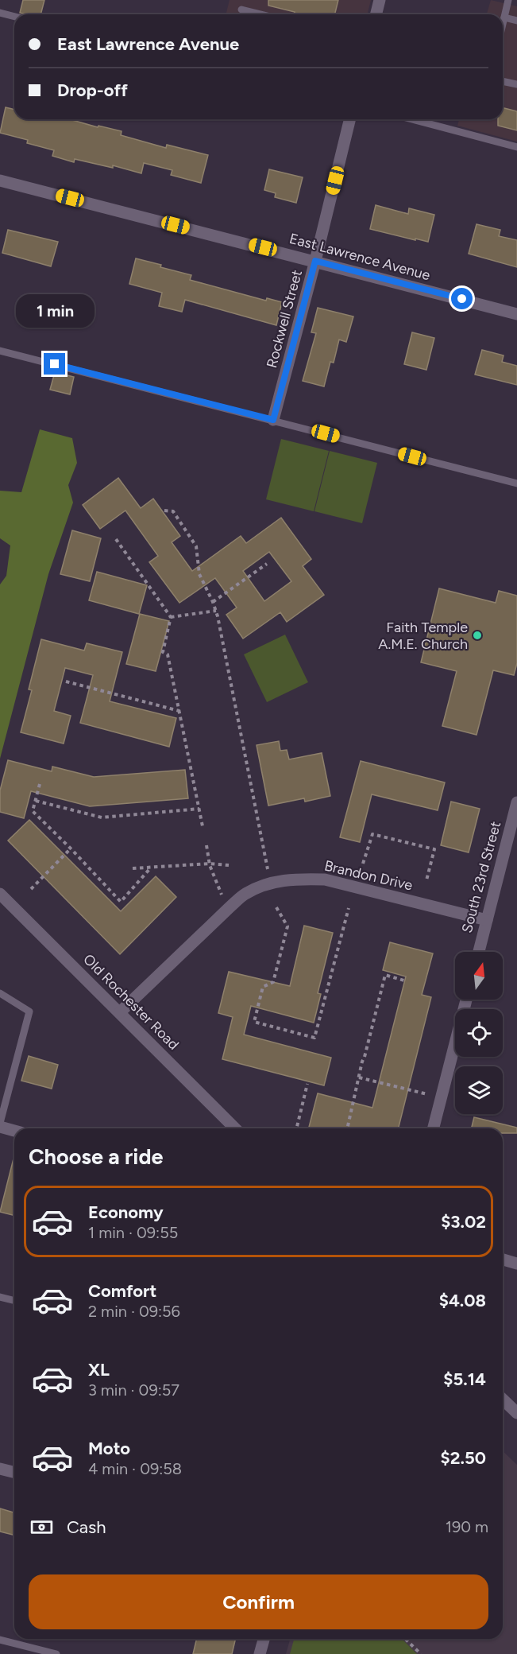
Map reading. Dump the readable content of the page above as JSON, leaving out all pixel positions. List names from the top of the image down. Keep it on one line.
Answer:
{"streets":{"street":["East Lawrence Avenue","Rockwell Street","Brandon Drive","South 23rd Street","Old Rochester Road"]},"crossings":[["East Lawrence Avenue","Rockwell Street"],["Brandon Drive","South 23rd Street"],["Brandon Drive","Old Rochester Road"]],"places":["Faith Temple A.M.E. Church"],"north":"top","page":{"banner":["East Lawrence Avenue","Drop-off"],"bubble":"1 min","heading":"Choose a ride","list":[{"name":"Economy","note":"1 min · 09:55","value":"$3.02"},{"name":"Comfort","note":"2 min · 09:56","value":"$4.08"},{"name":"XL","note":"3 min · 09:57","value":"$5.14"},{"name":"Moto","note":"4 min · 09:58","value":"$2.50"}],"pay":["Cash","190 m"],"buttons":"Confirm"}}
